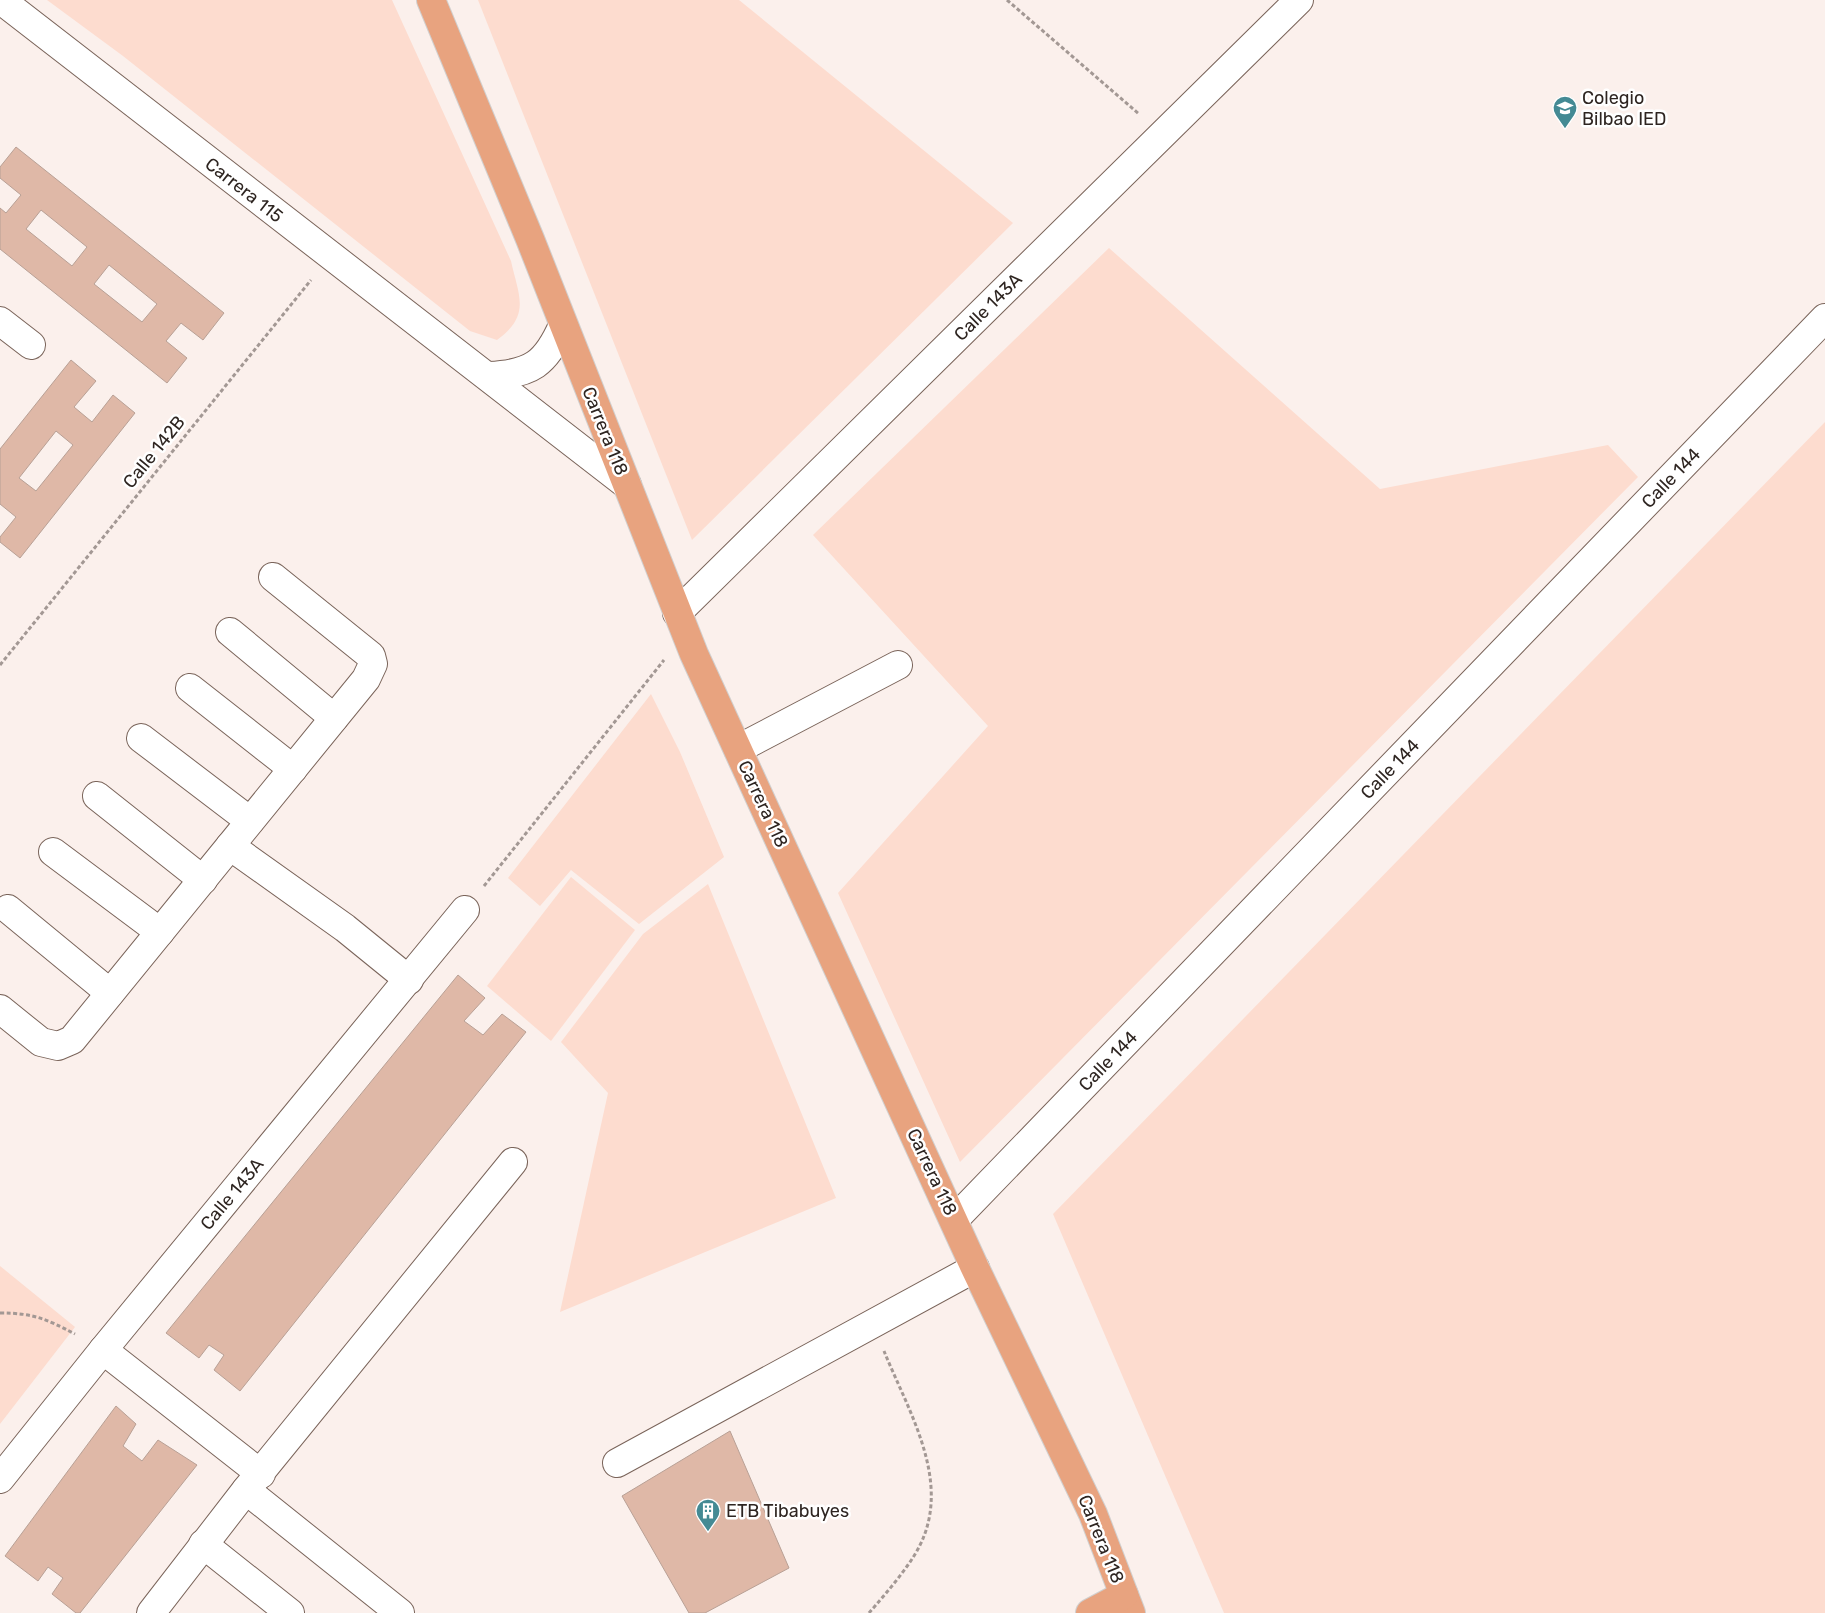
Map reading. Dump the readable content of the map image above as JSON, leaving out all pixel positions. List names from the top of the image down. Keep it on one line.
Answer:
{"streets":{"main road":["Carrera 118"],"street":["Carrera 115","Calle 143A","Calle 144"],"path":["Calle 142B"]},"crossings":[["Carrera 115","Carrera 118"],["Carrera 115","Calle 142B"],["Calle 143A","Carrera 118"],["Carrera 118","Calle 144"]],"places":{"school or university":["Colegio Bilbao IED"],"building":["ETB Tibabuyes"]}}
